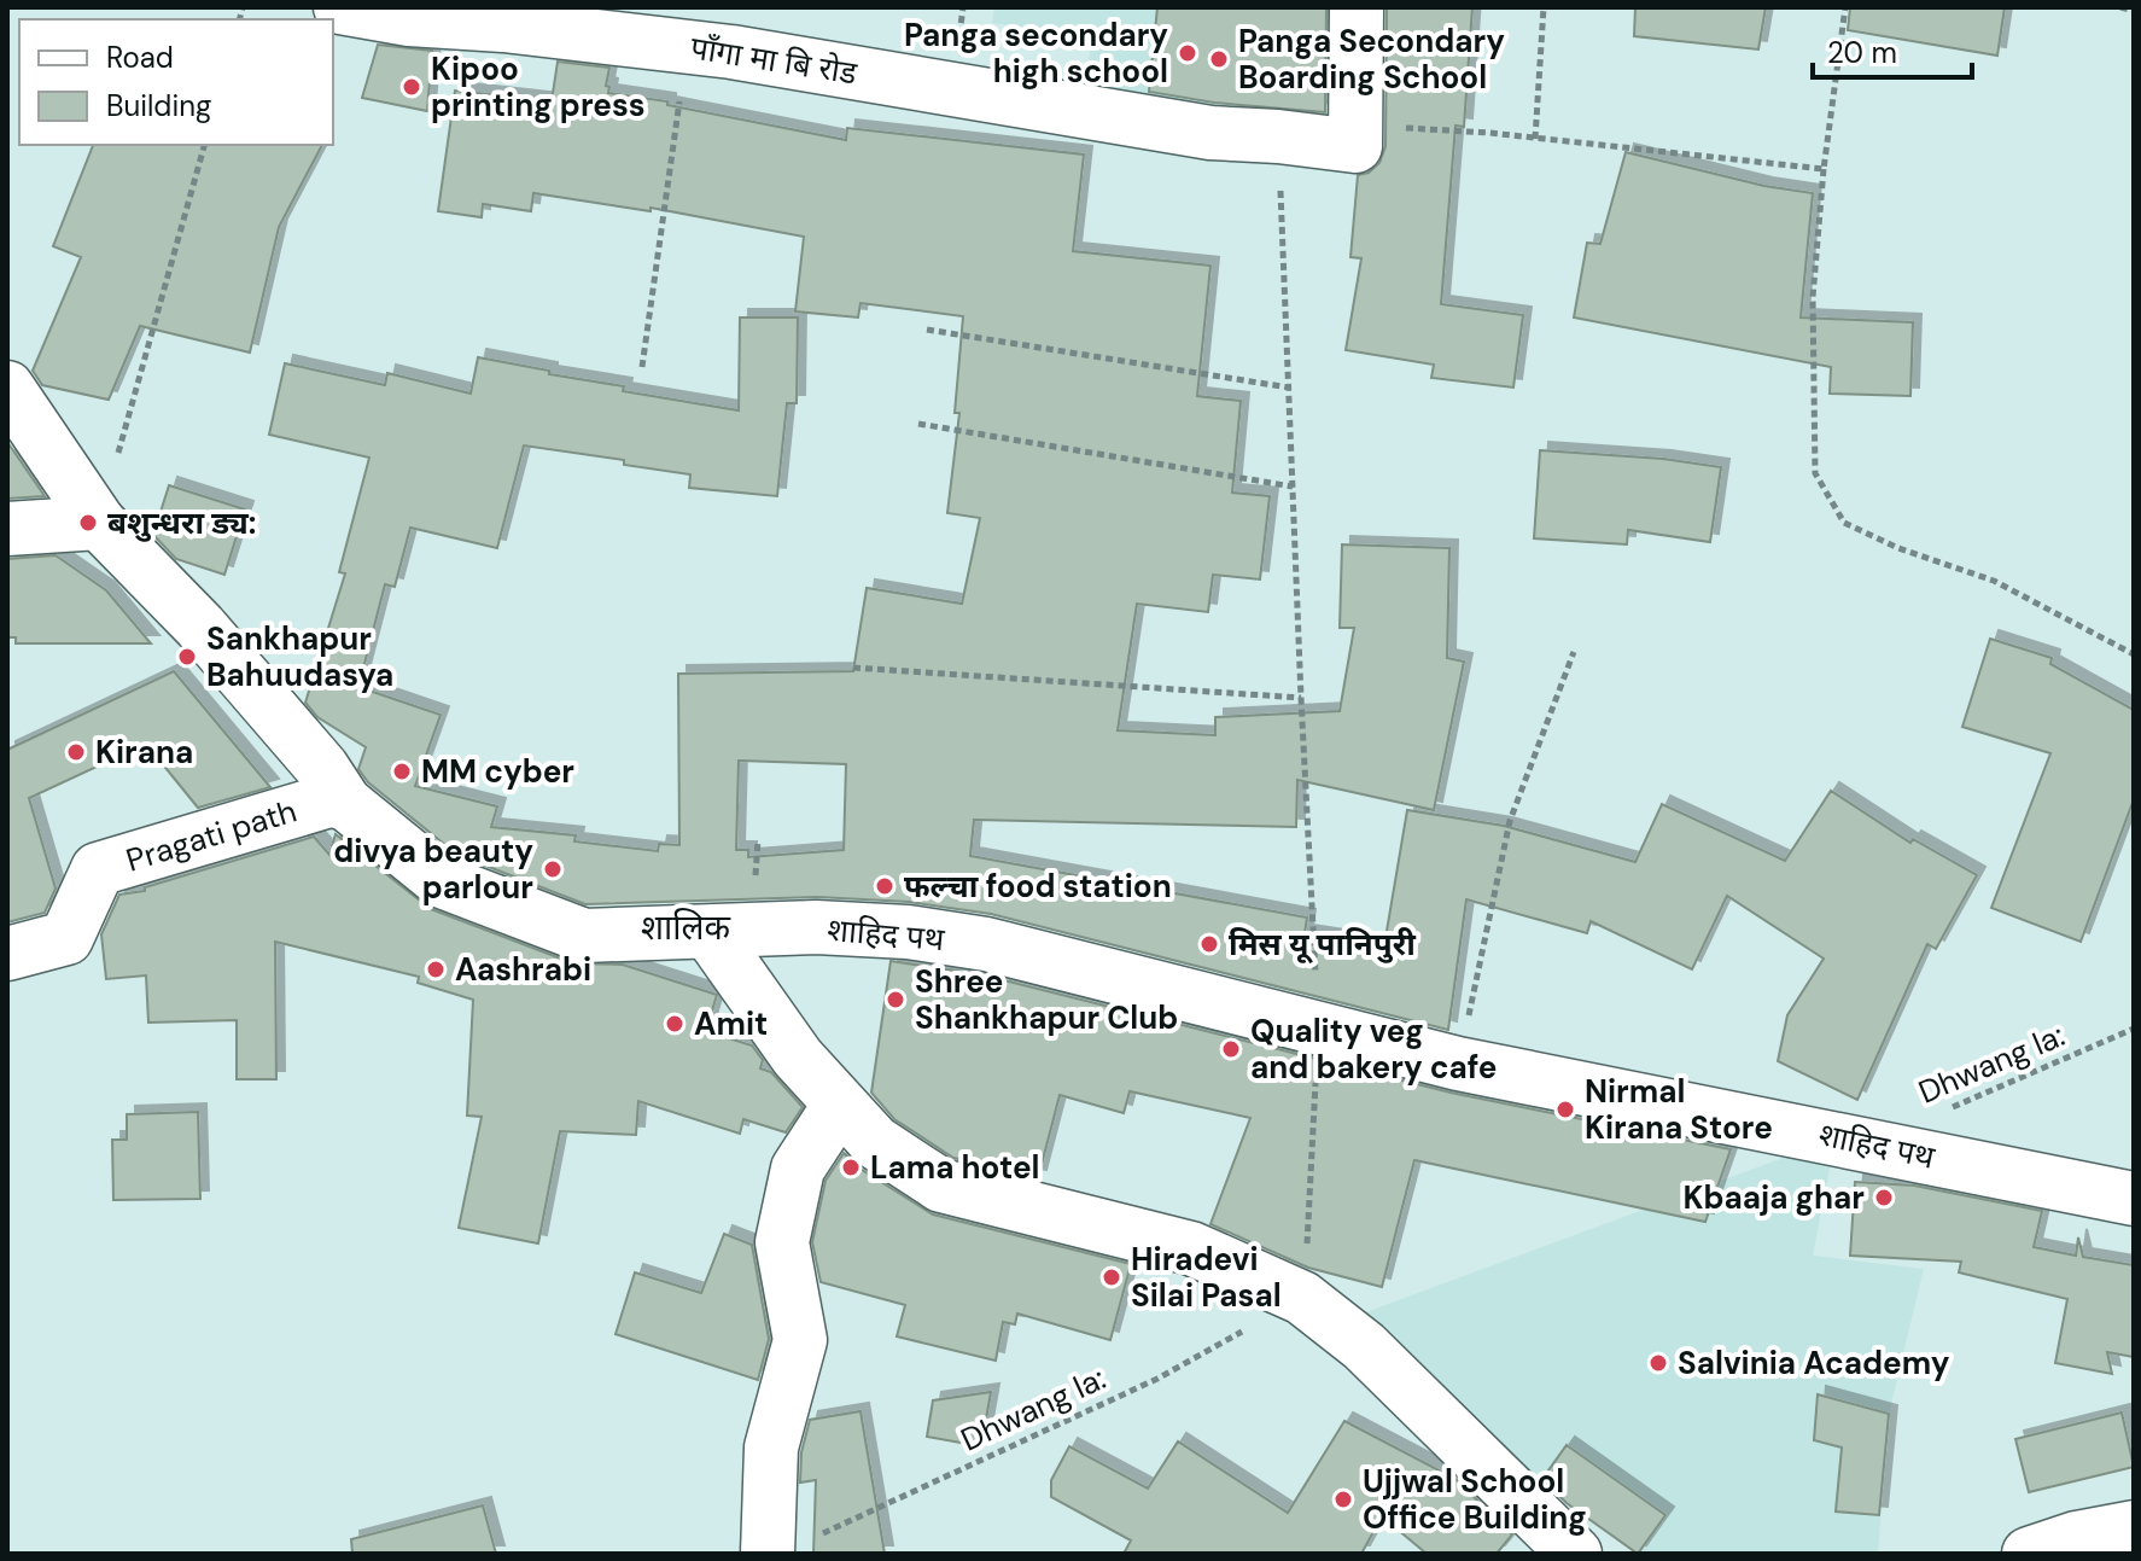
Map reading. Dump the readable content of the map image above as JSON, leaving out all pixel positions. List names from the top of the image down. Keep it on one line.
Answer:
{"streets":{"street":["पाँगा मा बि रोड","Pragati path","शाहिद पथ"],"path":["Dhwang la:"]},"crossings":[["Pragati path","शाहिद पथ"],["शाहिद पथ","Dhwang la:"]],"districts":["शालिक"],"places":["Panga secondary high school","Panga Secondary Boarding School","Kipoo printing press","बशुन्धरा ड्य:","Sankhapur Bahuudasya","Kirana","MM cyber","divya beauty parlour","फल्चा food station","मिस यू पानिपुरी","Aashrabi","Shree Shankhapur Club","Amit","Quality veg and bakery cafe","Nirmal Kirana Store","Lama hotel","Kbaaja ghar","Hiradevi Silai Pasal","Salvinia Academy","Ujjwal School Office Building"],"legend":["Road","Building"],"scale_bar":"20 m"}
